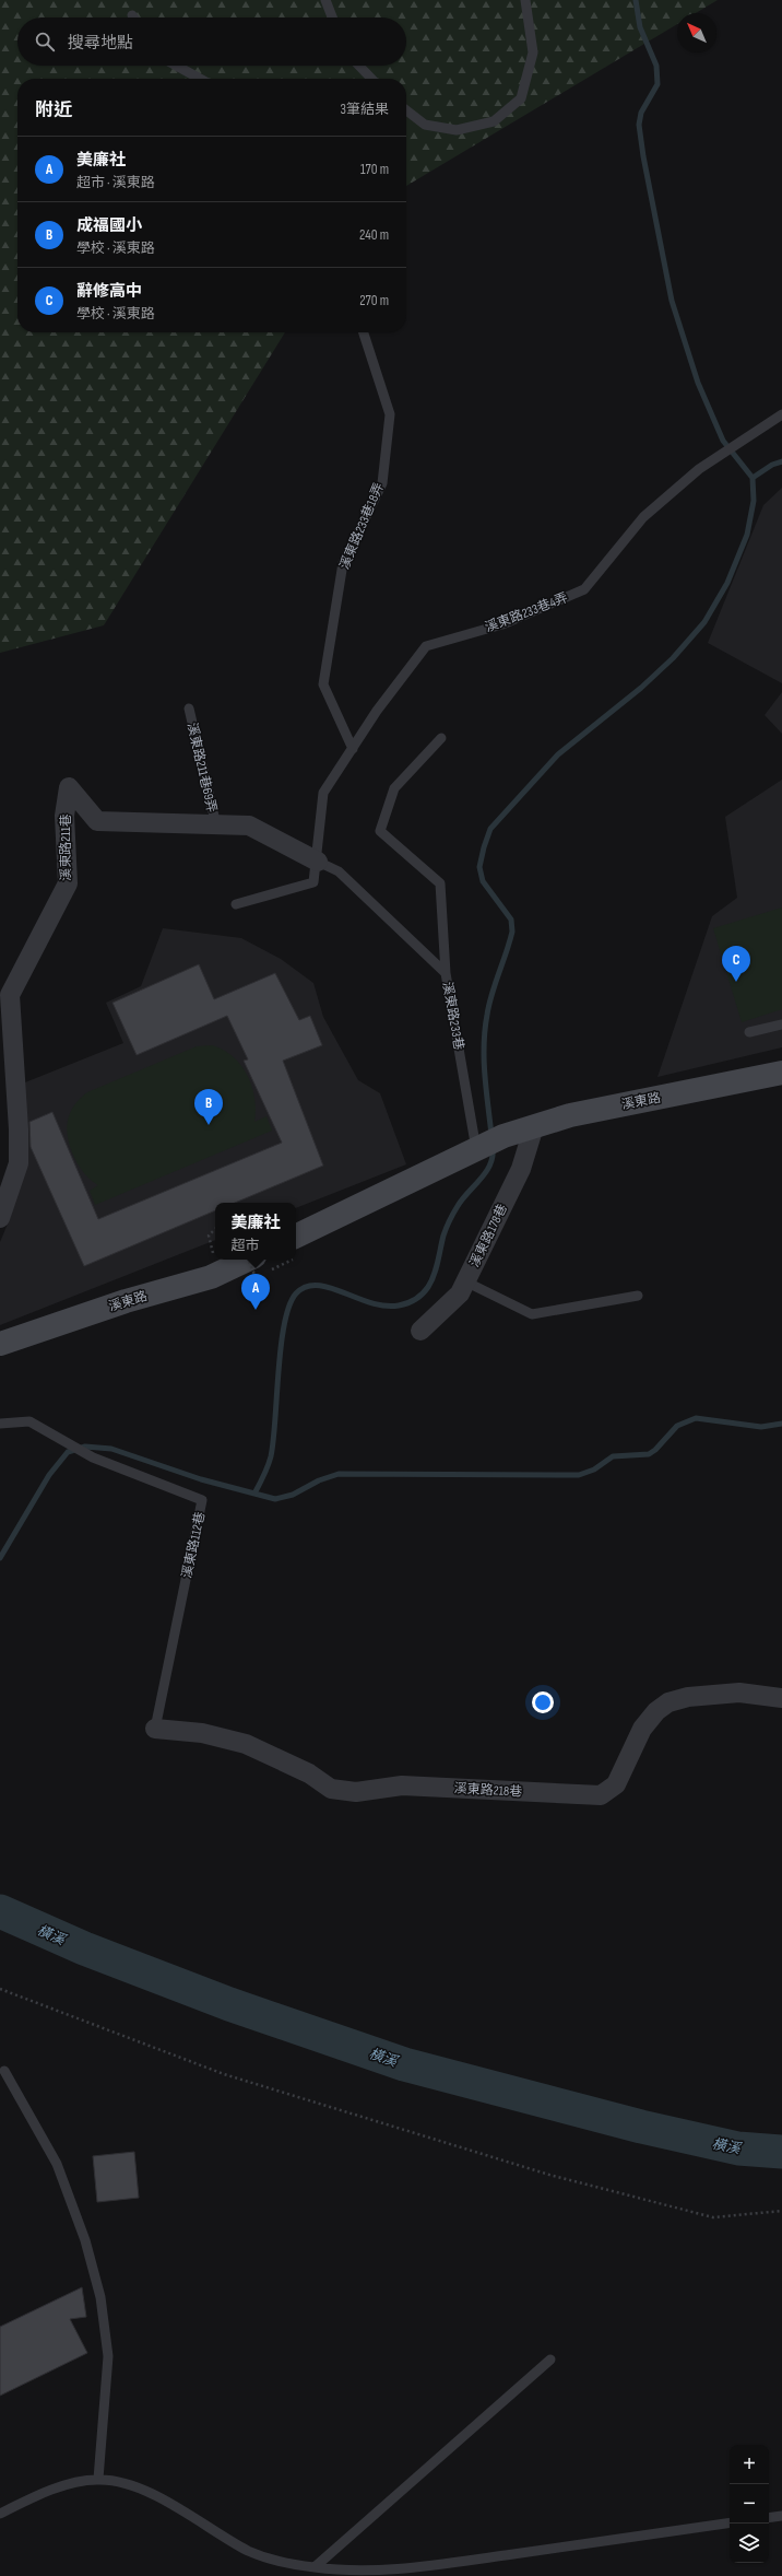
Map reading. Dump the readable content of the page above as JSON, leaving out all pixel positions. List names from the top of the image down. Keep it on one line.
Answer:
{"streets":{"main road":["溪東路"],"street":["溪東路211巷","溪東路178巷","溪東路218巷"],"lane":["溪東路233巷18弄","溪東路233巷4弄","溪東路211巷69弄","溪東路233巷","溪東路112巷"]},"crossings":[["溪東路233巷18弄","溪東路233巷4弄"],["溪東路233巷4弄","溪東路211巷"],["溪東路233巷4弄","溪東路233巷"],["溪東路211巷69弄","溪東路211巷"],["溪東路211巷","溪東路233巷"],["溪東路233巷","溪東路"],["溪東路","溪東路178巷"],["溪東路112巷","溪東路218巷"]],"water":["橫溪"],"north":"top left","page":{"search":"搜尋地點","heading":["附近","3筆結果"],"list":[{"mark":"A","name":"美廉社","note":"超市 · 溪東路","value":"170 m"},{"mark":"B","name":"成福國小","note":"學校 · 溪東路","value":"240 m"},{"mark":"C","name":"辭修高中","note":"學校 · 溪東路","value":"270 m"}],"pins":["C","B","A"],"popup":["美廉社","超市"],"map_buttons":["+","−"]}}
